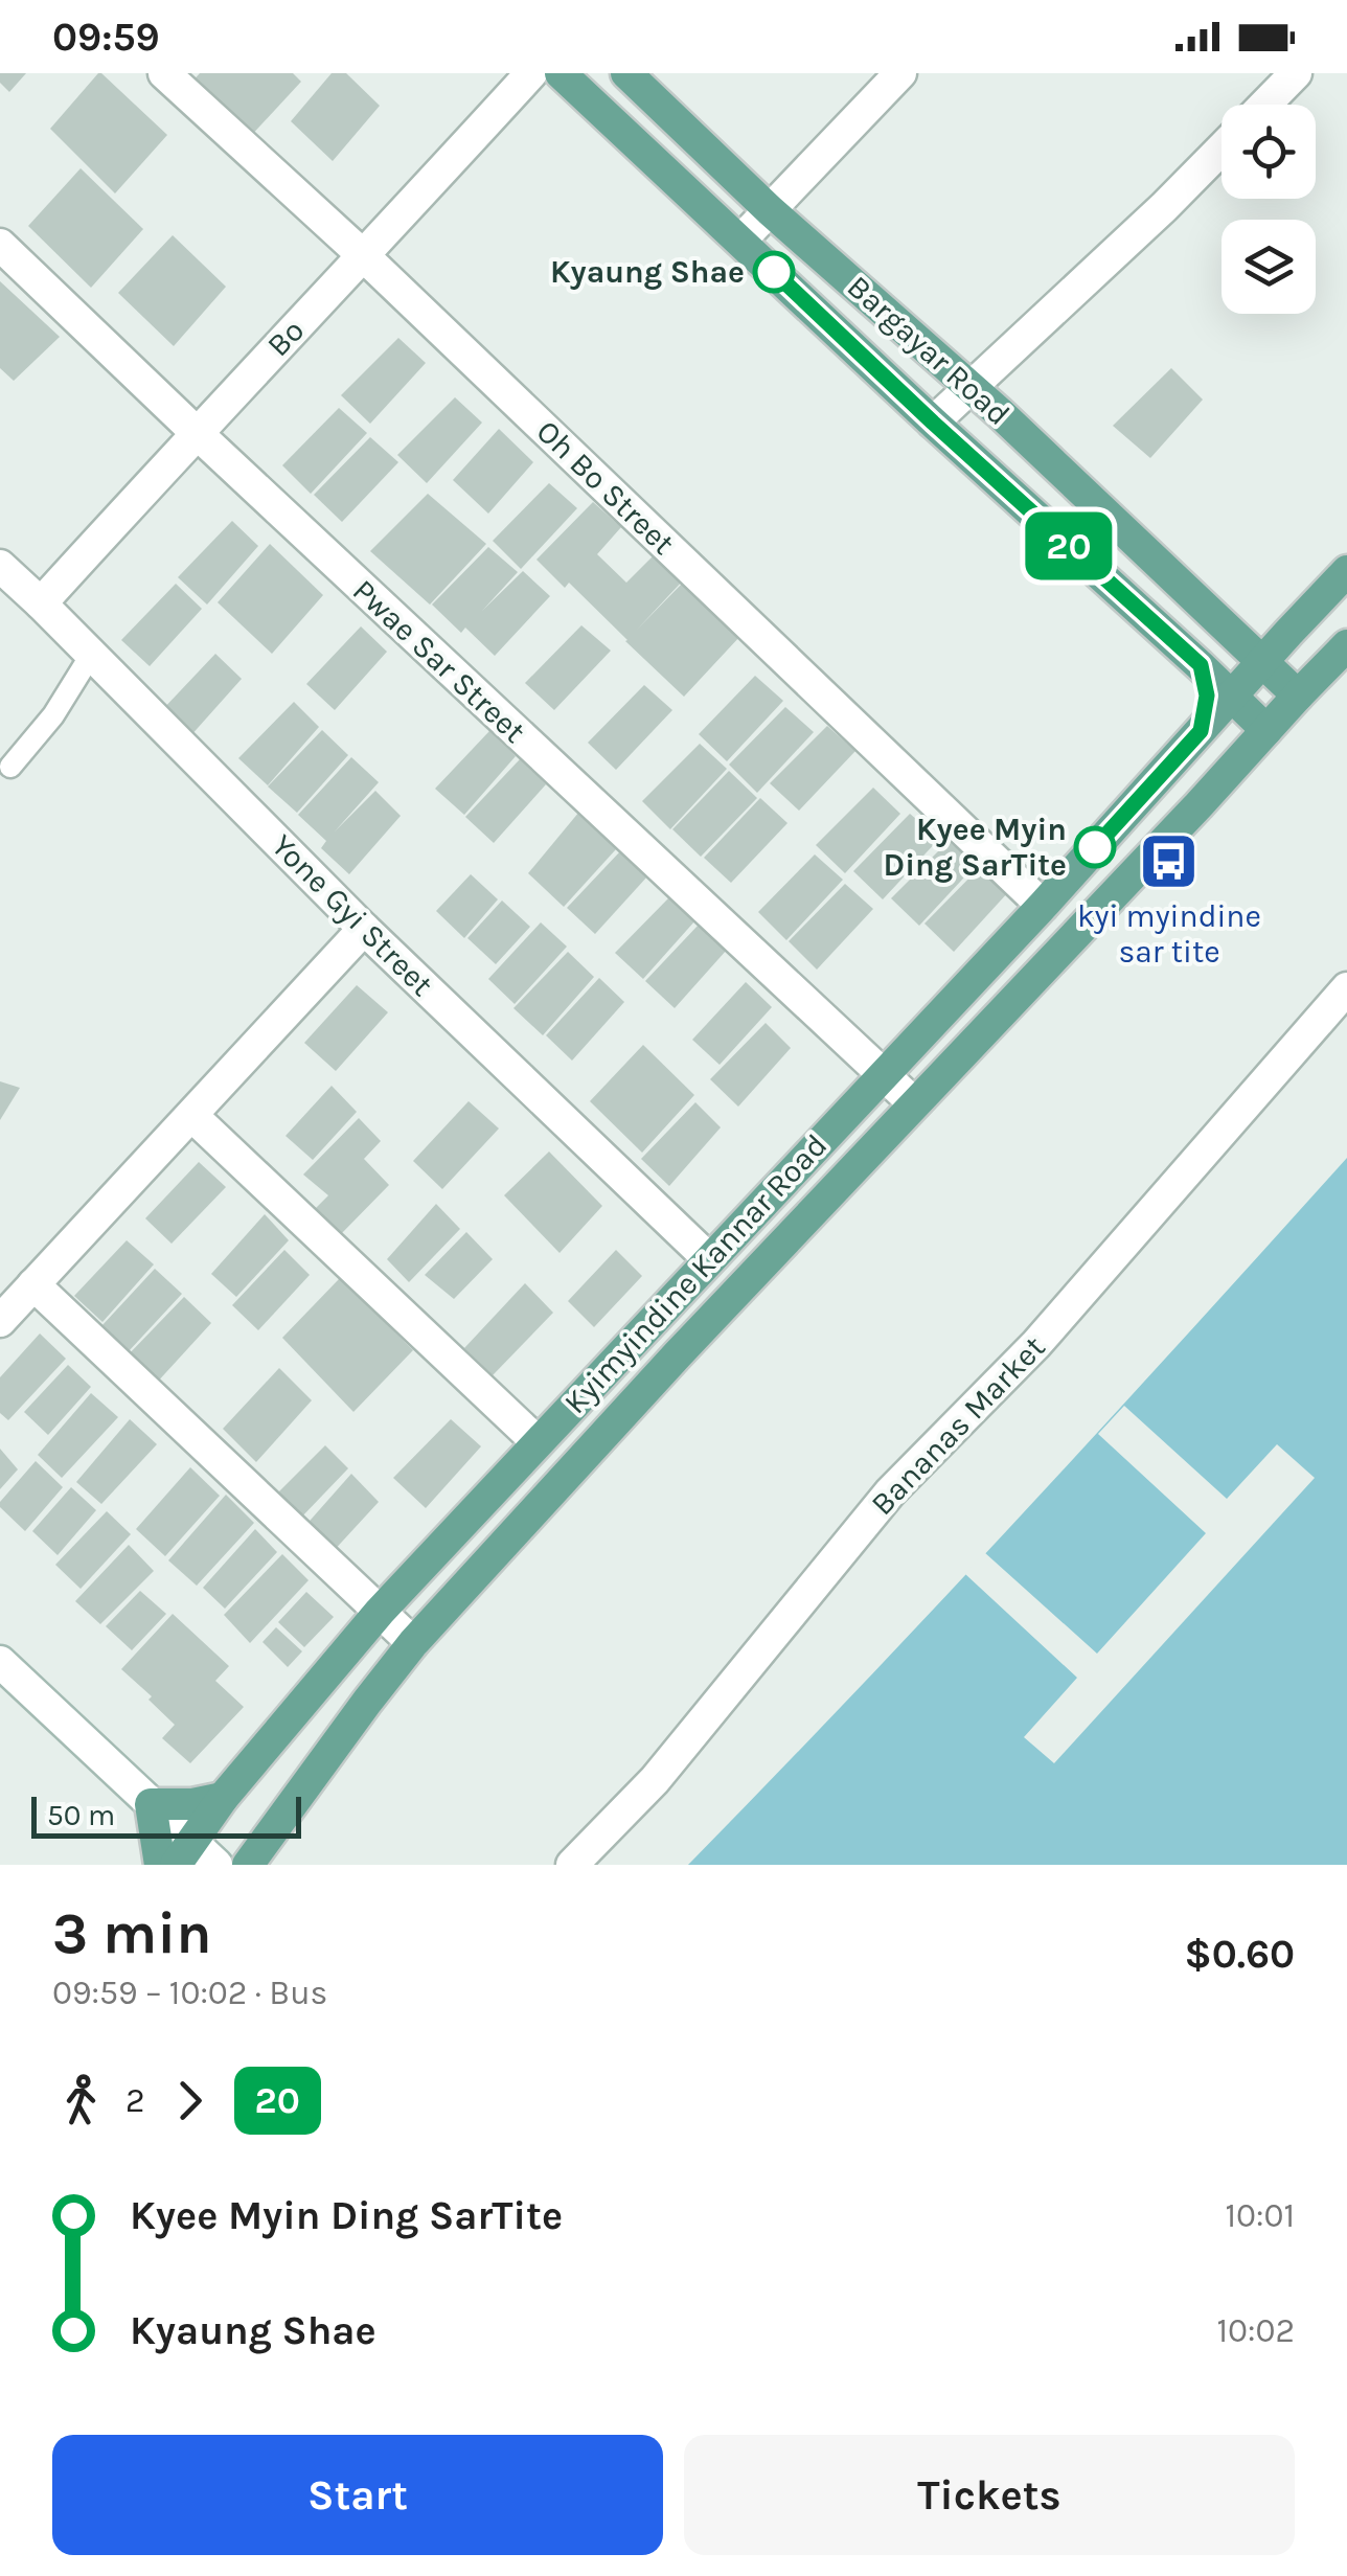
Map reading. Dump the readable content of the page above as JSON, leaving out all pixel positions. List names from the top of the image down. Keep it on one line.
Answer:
{"streets":{"main road":["Bargayar Road","Kyimyindine Kannar Road"],"street":["Bo","Oh Bo Street","Pwae Sar Street","Yone Gyi Street","Bananas Market"]},"crossings":[["Bo","Oh Bo Street"],["Bo","Pwae Sar Street"],["Bo","Yone Gyi Street"],["Oh Bo Street","Kyimyindine Kannar Road"],["Pwae Sar Street","Kyimyindine Kannar Road"],["Yone Gyi Street","Kyimyindine Kannar Road"]],"places":{"other":["Kyaung Shae","Kyee Myin Ding SarTite"],"bus stop":["kyi myindine sar tite"]},"lines":["bus line 20"],"scale_bar":"50 m","page":{"status":"09:59","on_map":"20","scale":"50 m","heading":["3 min","09:59 – 10:02 · Bus","$0.60"],"legs":["2","20"],"list":[{"name":"Kyee Myin Ding SarTite","value":"10:01"},{"name":"Kyaung Shae","value":"10:02"}],"buttons":["Start","Tickets"]}}
